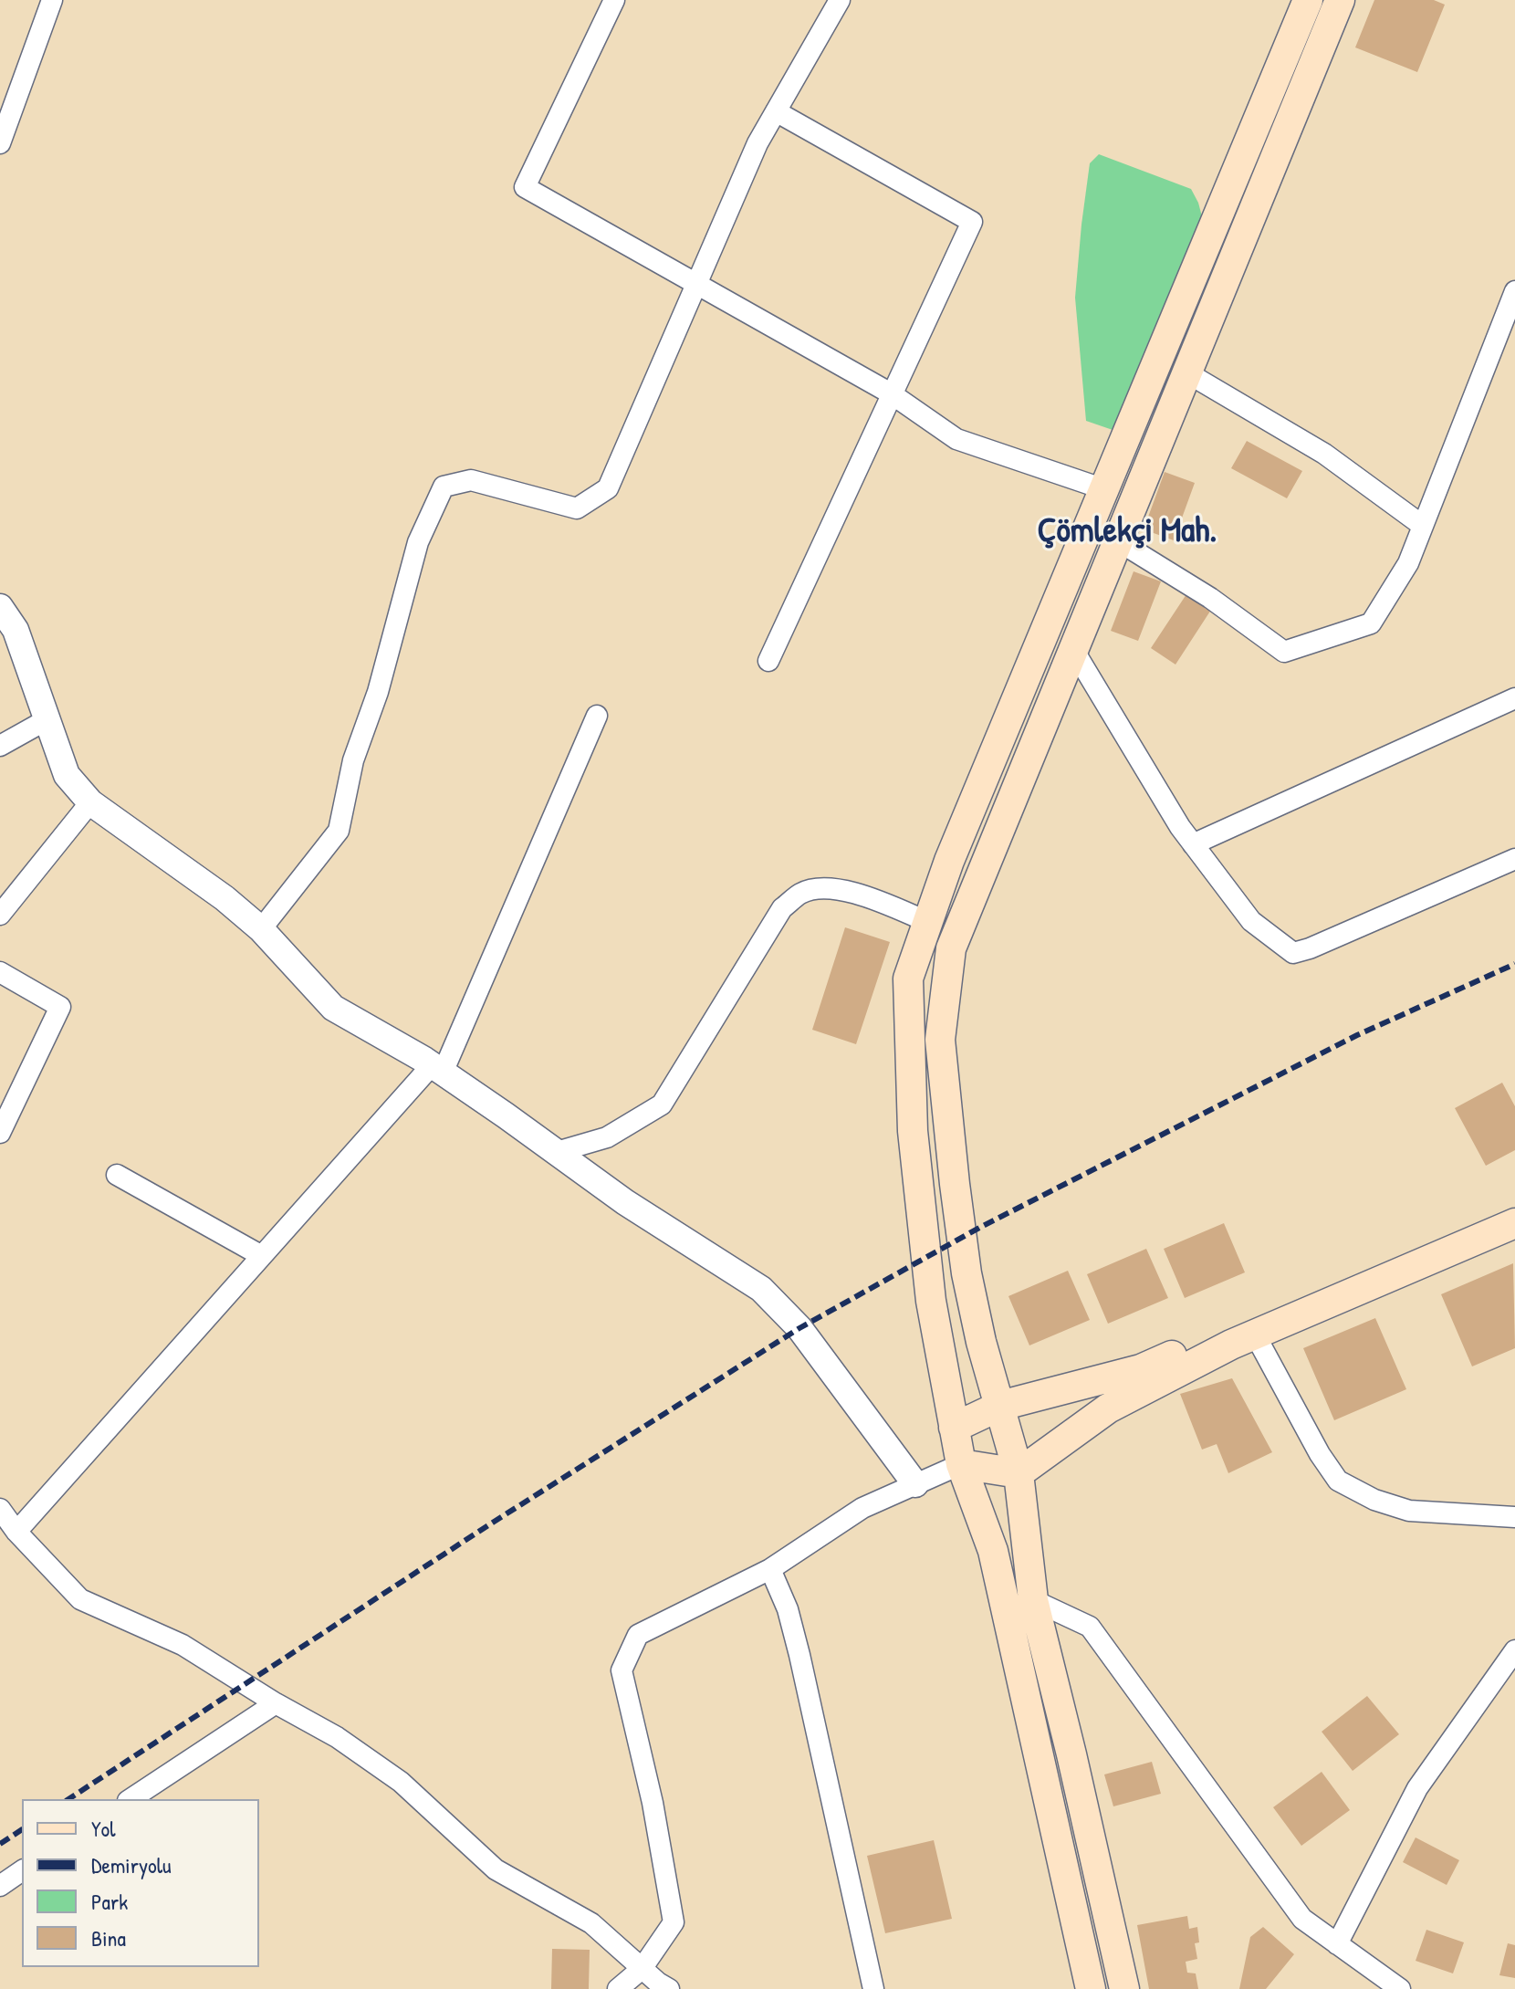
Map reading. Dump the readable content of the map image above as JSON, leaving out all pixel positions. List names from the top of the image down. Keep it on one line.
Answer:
{"districts":["Çömlekçi Mah."],"legend":["Yol","Demiryolu","Park","Bina"]}
